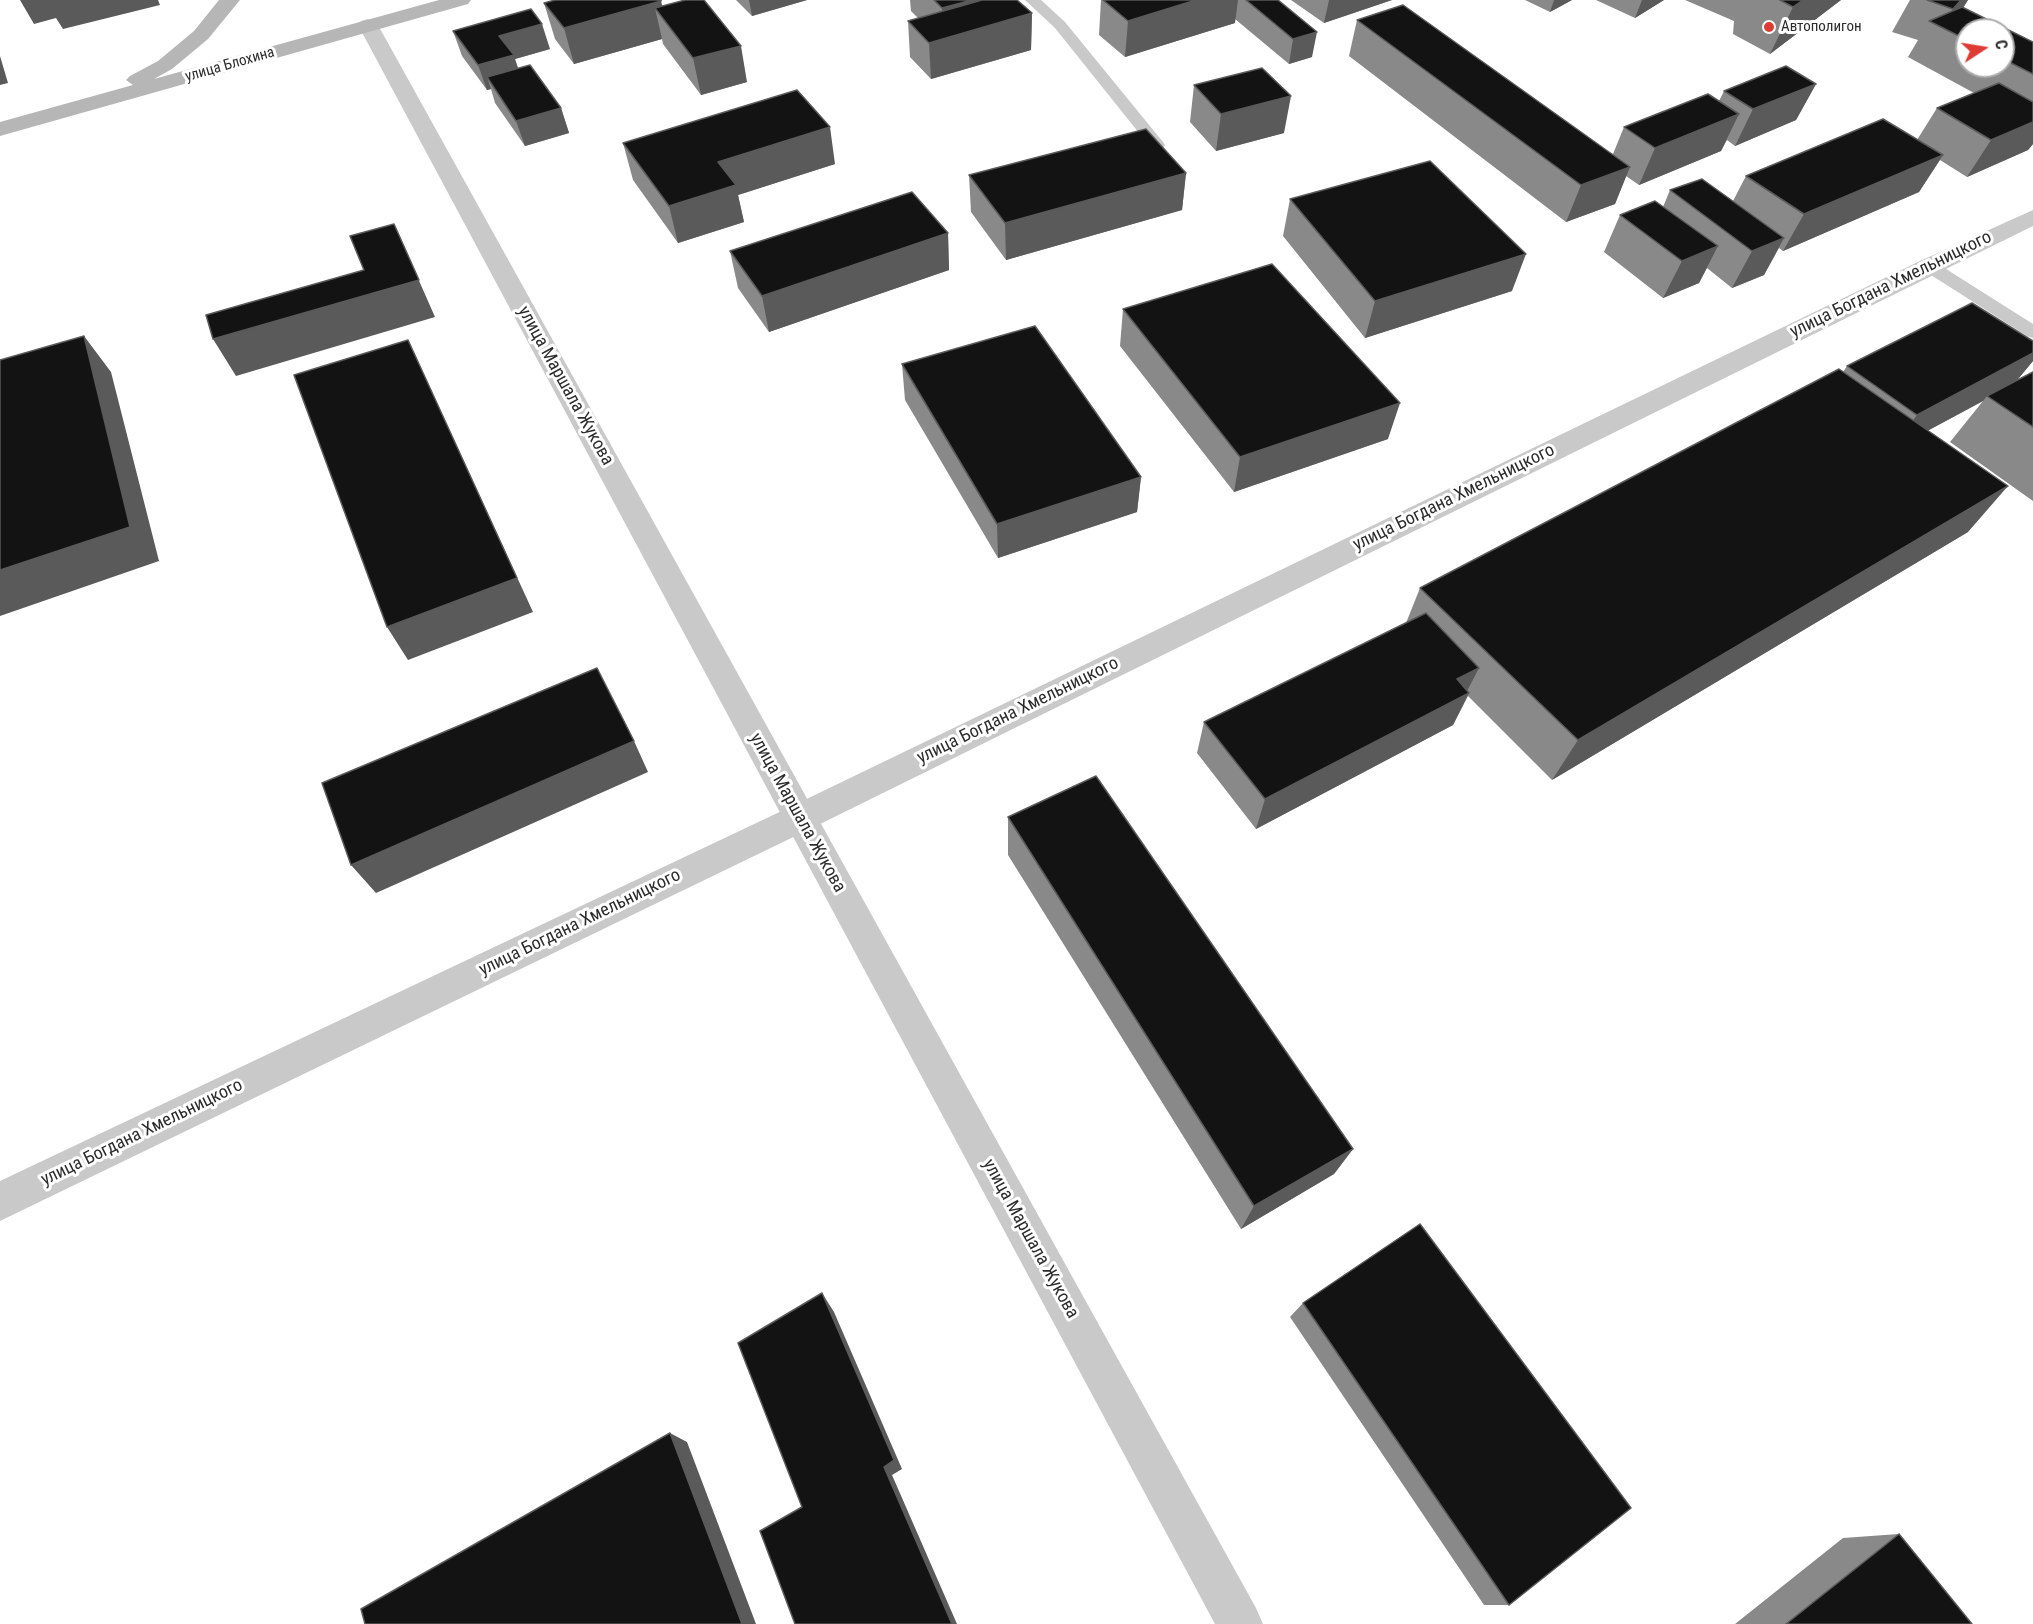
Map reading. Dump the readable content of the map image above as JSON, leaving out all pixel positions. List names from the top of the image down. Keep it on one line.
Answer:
{"streets":{"main road":["улица Блохина"],"street":["улица Богдана Хмельницкого","улица Маршала Жукова"]},"crossings":[["улица Блохина","улица Маршала Жукова"],["улица Богдана Хмельницкого","улица Маршала Жукова"]],"places":["Автополигон"],"north":"right"}
